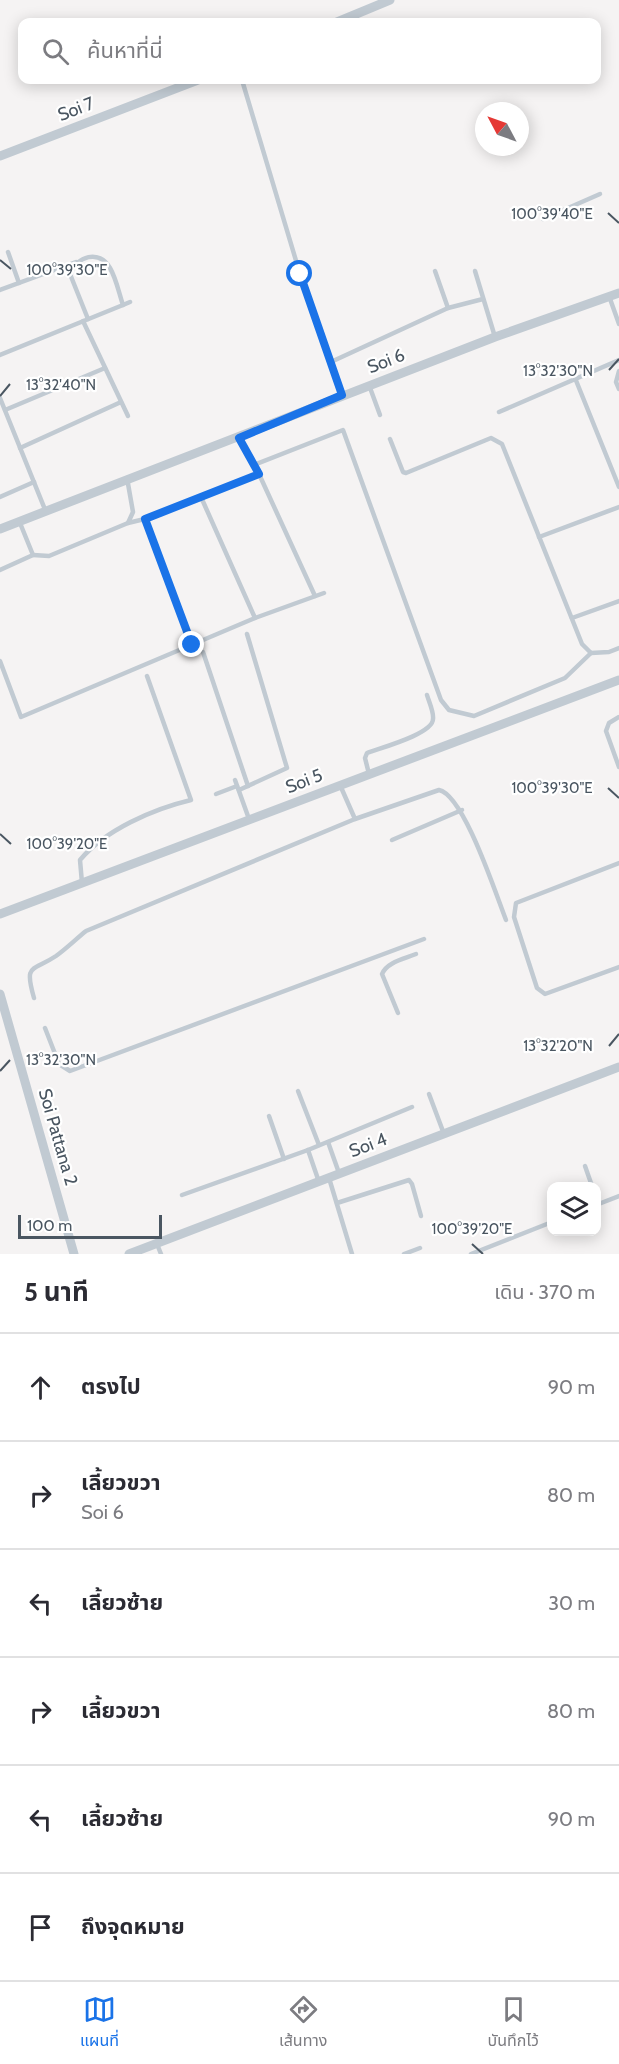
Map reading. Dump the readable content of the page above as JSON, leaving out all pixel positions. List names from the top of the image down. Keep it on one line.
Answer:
{"streets":{"street":["Soi 7","Soi 6","Soi 5","Soi Pattana 2","Soi 4"]},"scale_bar":"100 m","north":"top left","page":{"search":"ค้นหาที่นี่","scale":"100 m","heading":["5 นาที","เดิน · 370 m"],"list":[["ตรงไป","90 m"],["เลี้ยวขวา","Soi 6","80 m"],["เลี้ยวซ้าย","30 m"],["เลี้ยวขวา","80 m"],["เลี้ยวซ้าย","90 m"],"ถึงจุดหมาย"],"nav":["แผนที่","เส้นทาง","บันทึกไว้"]},"coordinates":["100°39'40\"E","100°39'30\"E","13°32'30\"N","13°32'40\"N","100°39'20\"E","13°32'20\"N"]}
